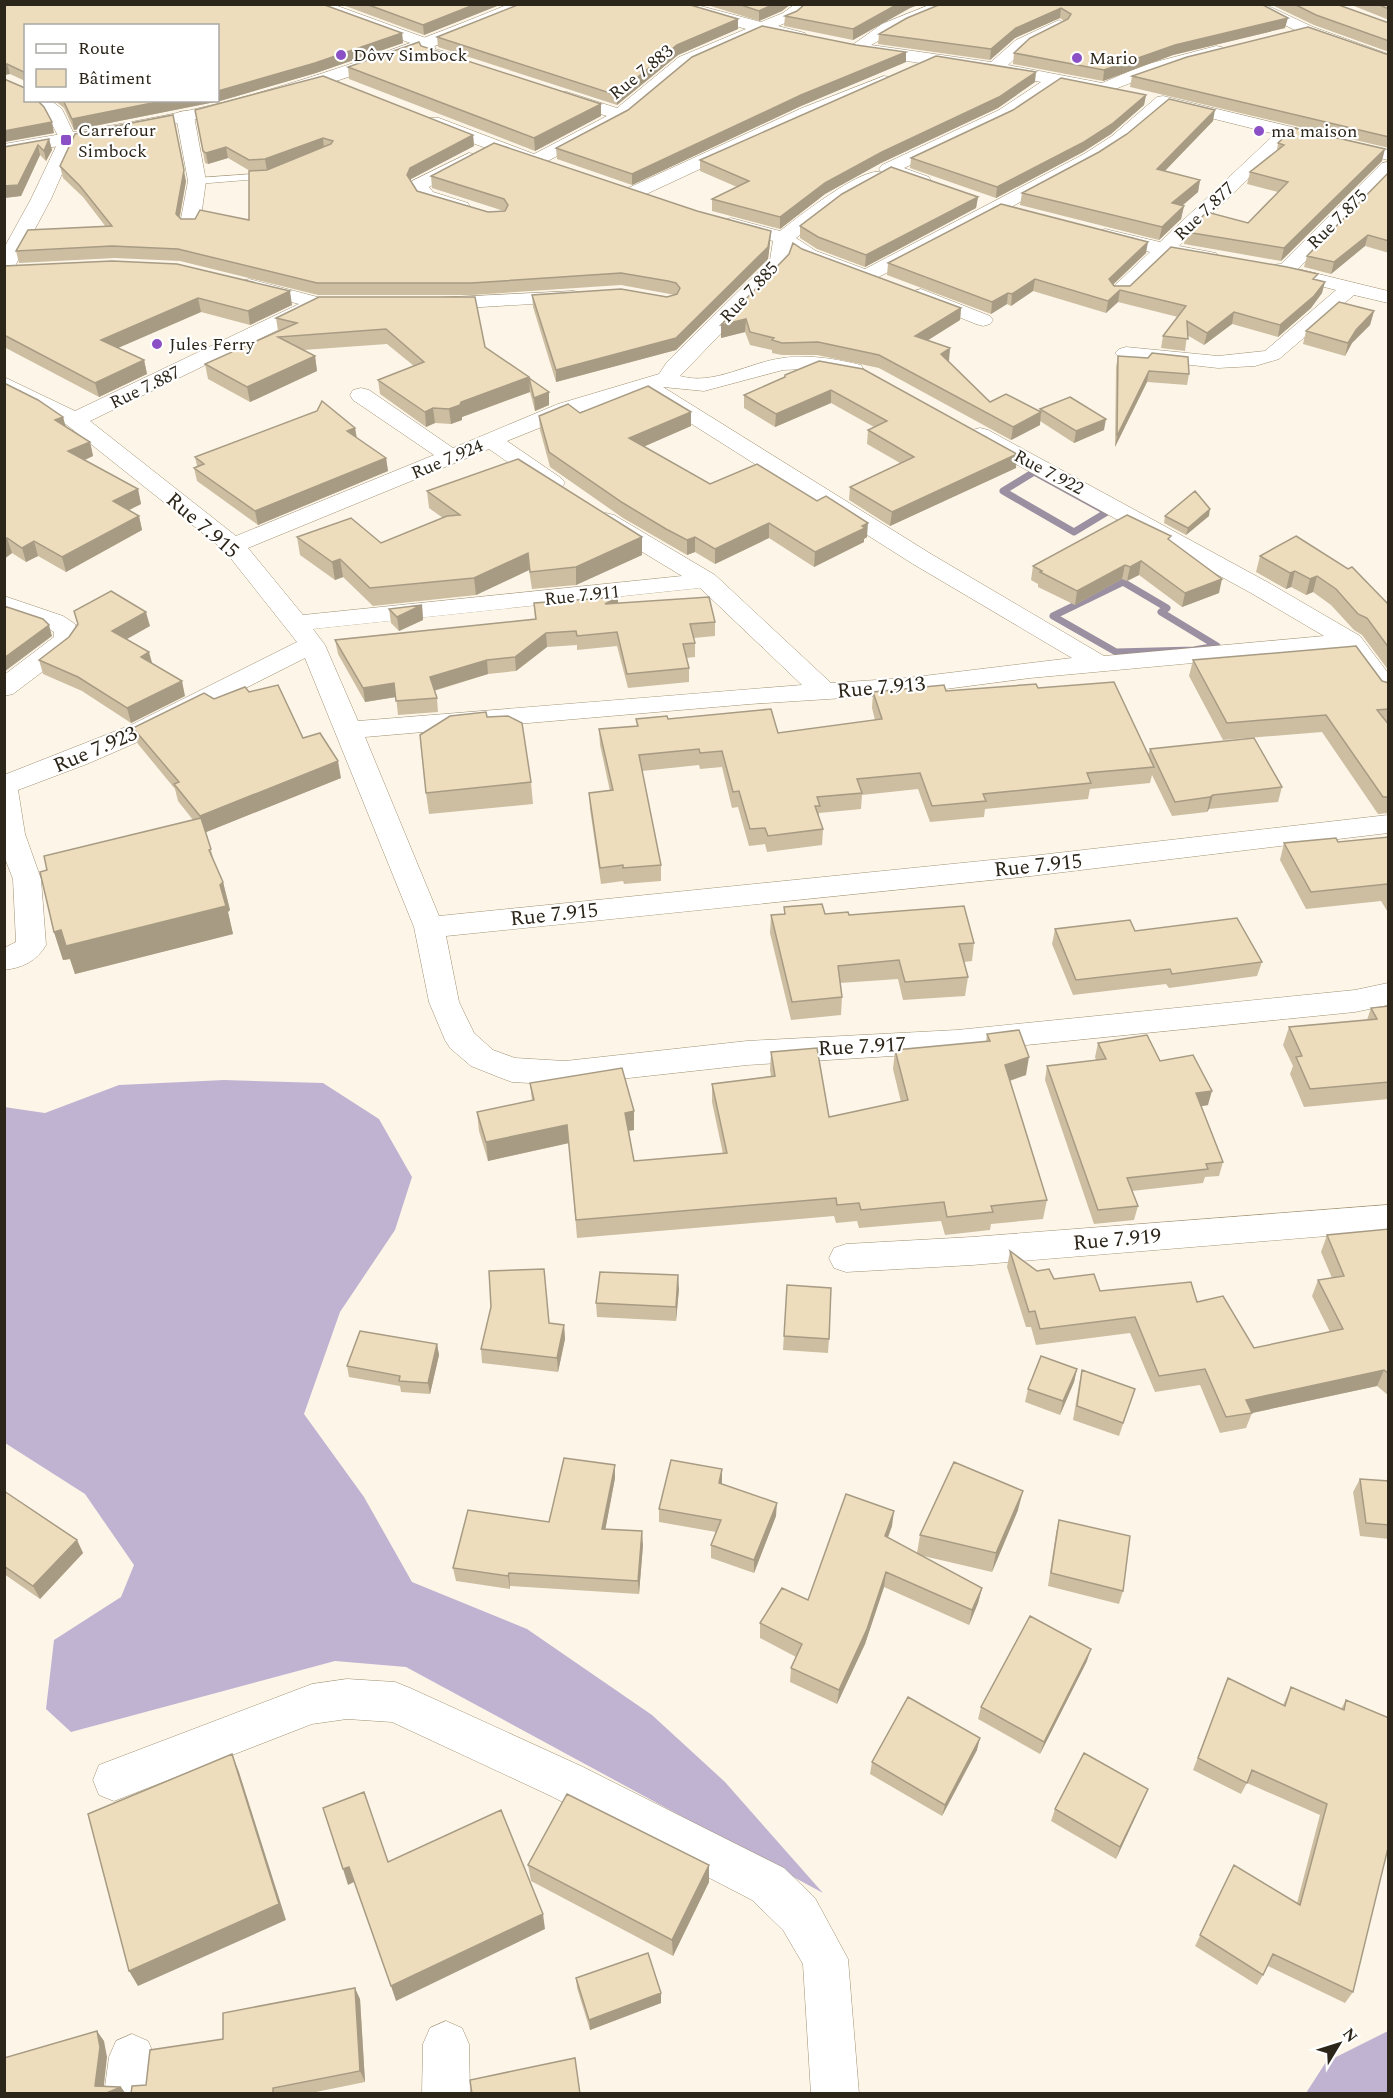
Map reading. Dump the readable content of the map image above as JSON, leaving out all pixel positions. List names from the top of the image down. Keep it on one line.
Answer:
{"streets":{"street":["Rue 7.883","Rue 7.877","Rue 7.875","Rue 7.885","Rue 7.887","Rue 7.924","Rue 7.922","Rue 7.915","Rue 7.911","Rue 7.913","Rue 7.923","Rue 7.917","Rue 7.919"]},"crossings":[["Rue 7.887","Rue 7.915"],["Rue 7.924","Rue 7.915"],["Rue 7.924","Rue 7.911"],["Rue 7.922","Rue 7.913"],["Rue 7.915","Rue 7.911"],["Rue 7.915","Rue 7.913"],["Rue 7.915","Rue 7.923"],["Rue 7.915","Rue 7.917"]],"places":{"other":["Dôvv Simbock","Mario","ma maison","Jules Ferry"],"transit":["Carrefour Simbock"]},"legend":["Route","Bâtiment"],"north":"top right"}
